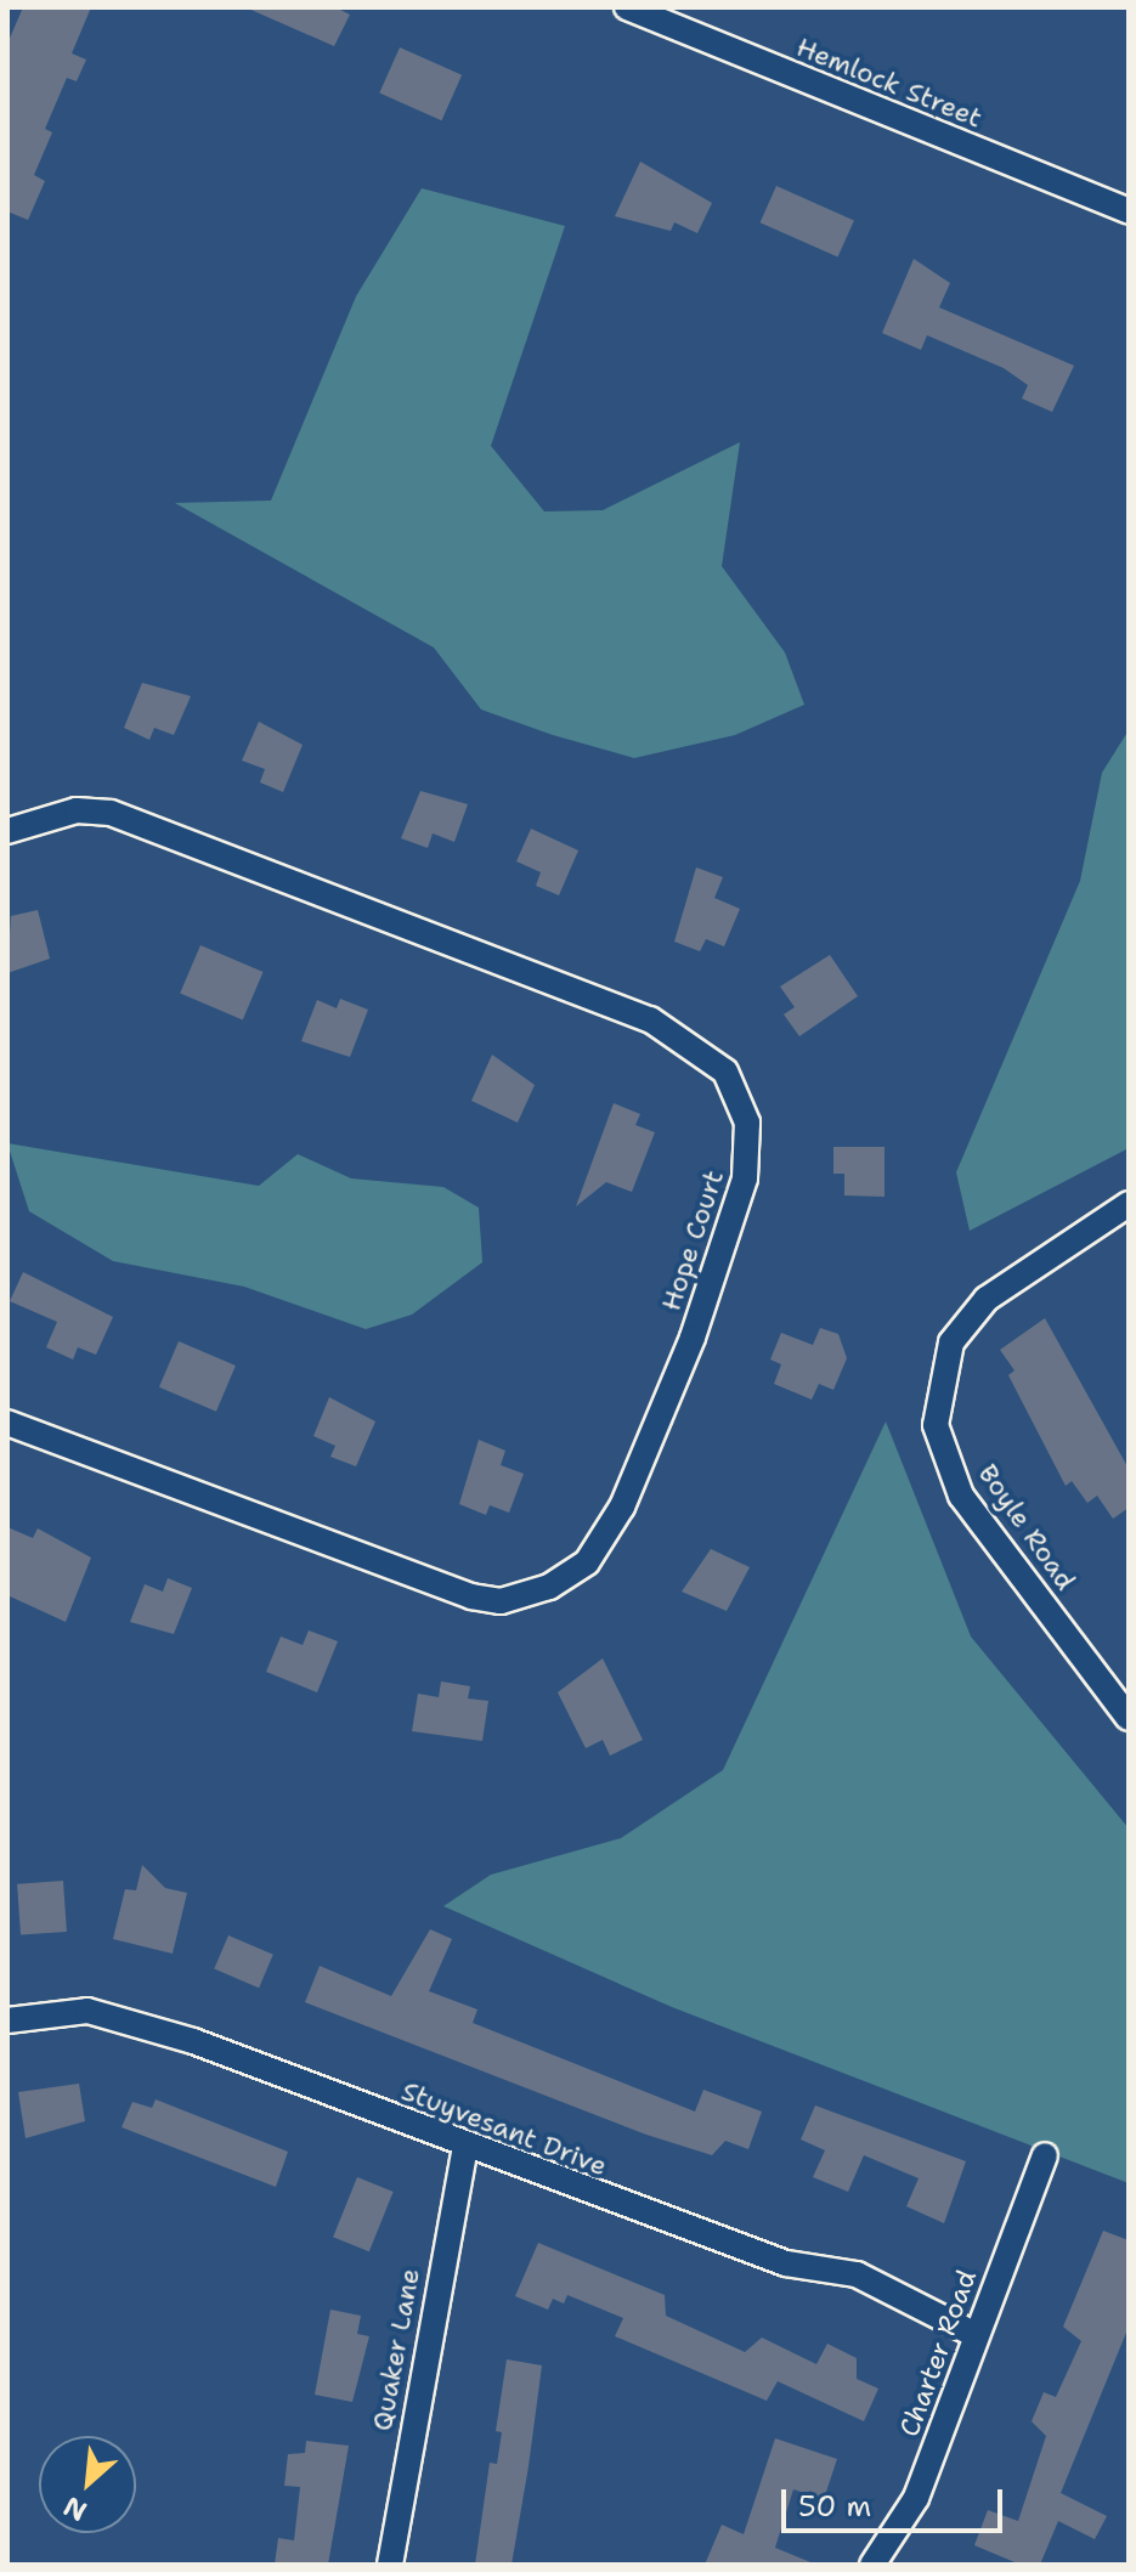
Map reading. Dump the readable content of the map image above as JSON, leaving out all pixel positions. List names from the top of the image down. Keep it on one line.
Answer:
{"streets":{"street":["Hemlock Street","Hope Court","Boyle Road","Stuyvesant Drive","Quaker Lane","Charter Road"]},"crossings":[["Stuyvesant Drive","Quaker Lane"],["Stuyvesant Drive","Charter Road"]],"scale_bar":"50 m","north":"bottom left"}
